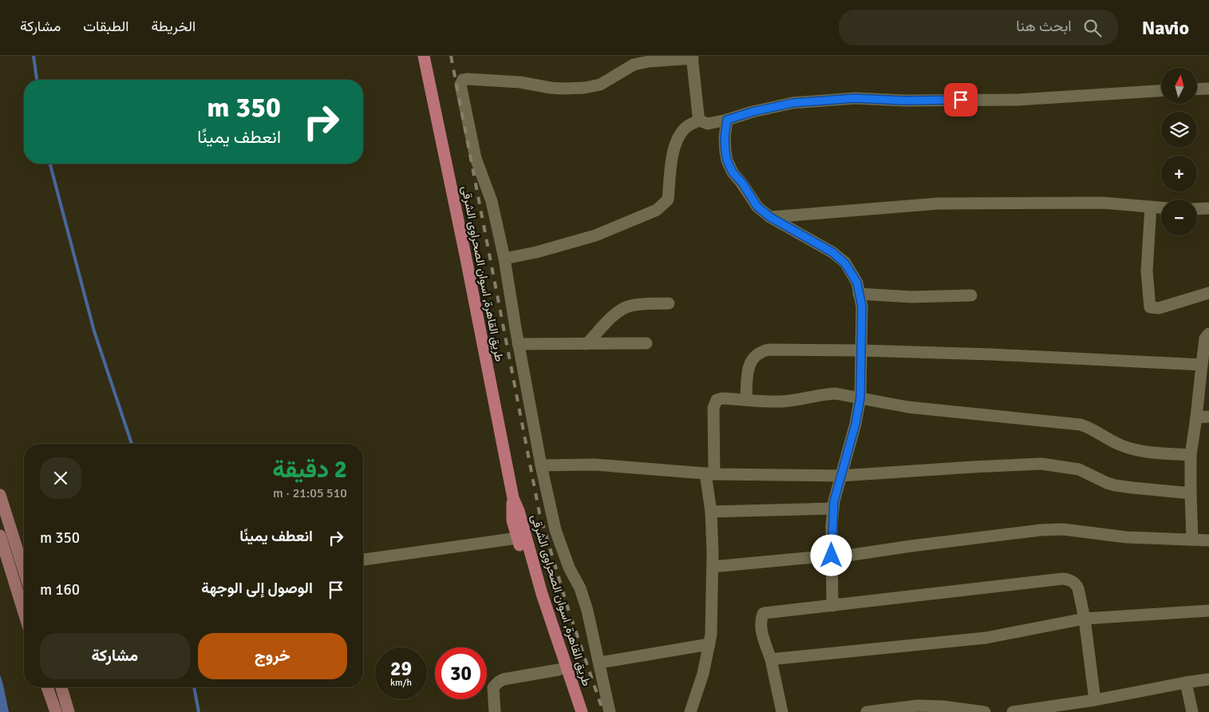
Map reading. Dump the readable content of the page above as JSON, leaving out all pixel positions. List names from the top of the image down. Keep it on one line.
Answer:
{"streets":{"highway":["طريق القاهرة, اسوان الصحراوى الشرقى"]},"north":"top","page":{"header":"Navio","search":"ابحث هنا","nav":["الخريطة","الطبقات","مشاركة"],"map_buttons":["+","−"],"turn":["350 m","انعطف يمينًا"],"heading":["2 دقيقة","510 m · 21:05"],"list":[{"name":"انعطف يمينًا","value":"350 m"},{"name":"الوصول إلى الوجهة","value":"160 m"}],"buttons":["خروج","مشاركة"],"speed":"29 km/h","limit":"30"}}
